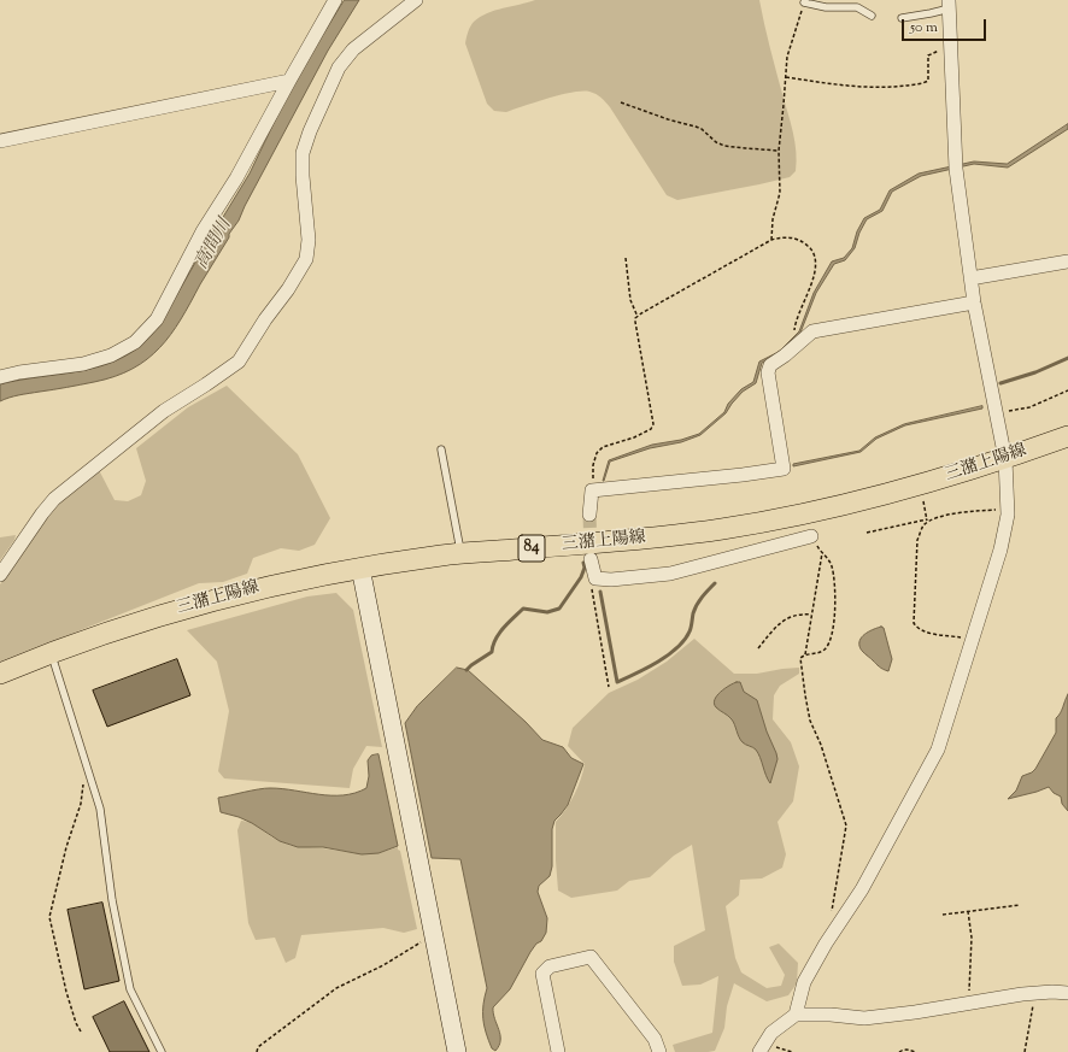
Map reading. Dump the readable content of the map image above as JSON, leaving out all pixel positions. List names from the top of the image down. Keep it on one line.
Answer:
{"streets":{"main road":["三潴上陽線","84"]},"water":["高間川"],"scale_bar":"50 m"}
